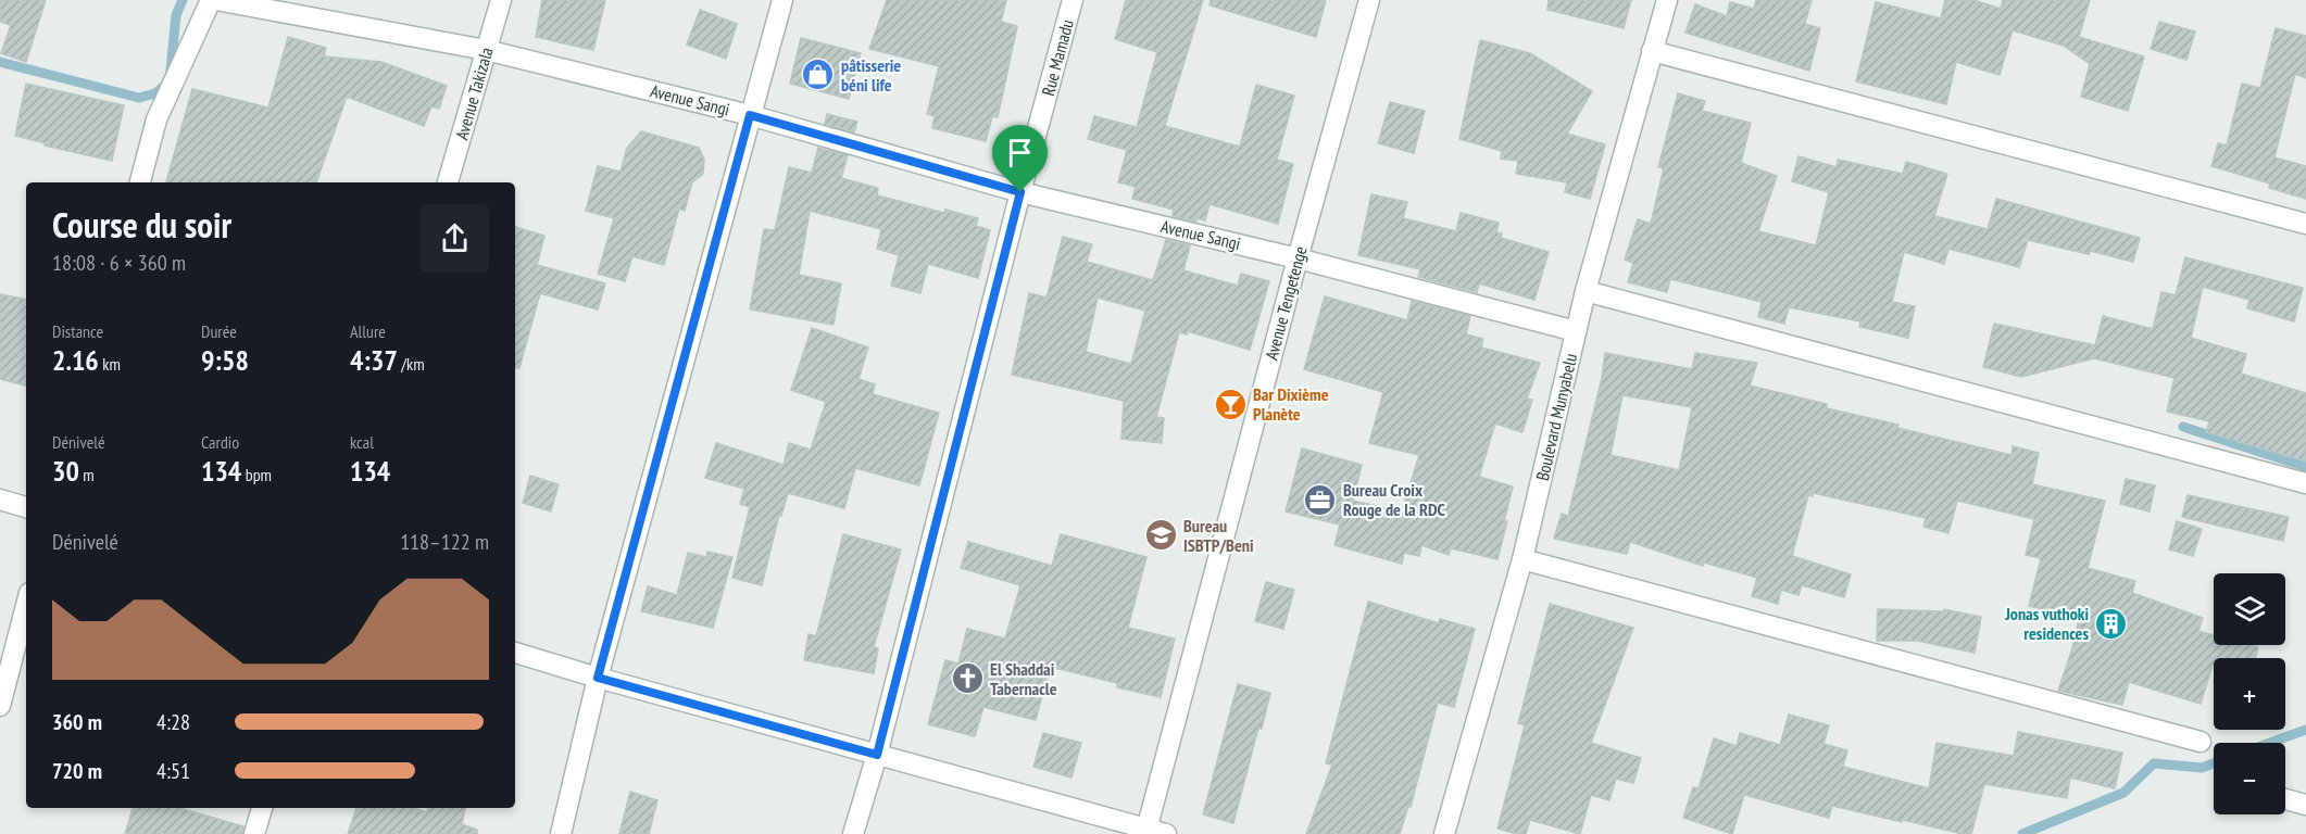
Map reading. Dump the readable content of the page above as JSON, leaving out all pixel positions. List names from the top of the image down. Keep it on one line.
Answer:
{"streets":{"street":["Rue Mamadu","Avenue Takizala","Avenue Sangi","Avenue Tengetenge","Boulevard Munyabelu"]},"crossings":[["Rue Mamadu","Avenue Sangi"],["Avenue Takizala","Avenue Sangi"],["Avenue Sangi","Avenue Tengetenge"],["Avenue Sangi","Boulevard Munyabelu"]],"places":{"shop":["pâtisserie béni life"],"bar":["Bar Dixième Planète"],"office":["Bureau Croix Rouge de la RDC"],"school or university":["Bureau ISBTP/Beni"],"building":["Jonas vuthoki residences"],"church":["El Shaddai Tabernacle"]},"page":{"heading":["Course du soir","18:08 · 6 × 360 m"],"stats":[["Distance","2.16 km"],["Durée","9:58"],["Allure","4:37 /km"],["Dénivelé","30 m"],["Cardio","134 bpm"],["kcal","134"]],"chart":["Dénivelé","118–122 m"],"map_buttons":["+","−"],"list":[{"name":"360 m","note":"4:28"},{"name":"720 m","note":"4:51"}]}}
